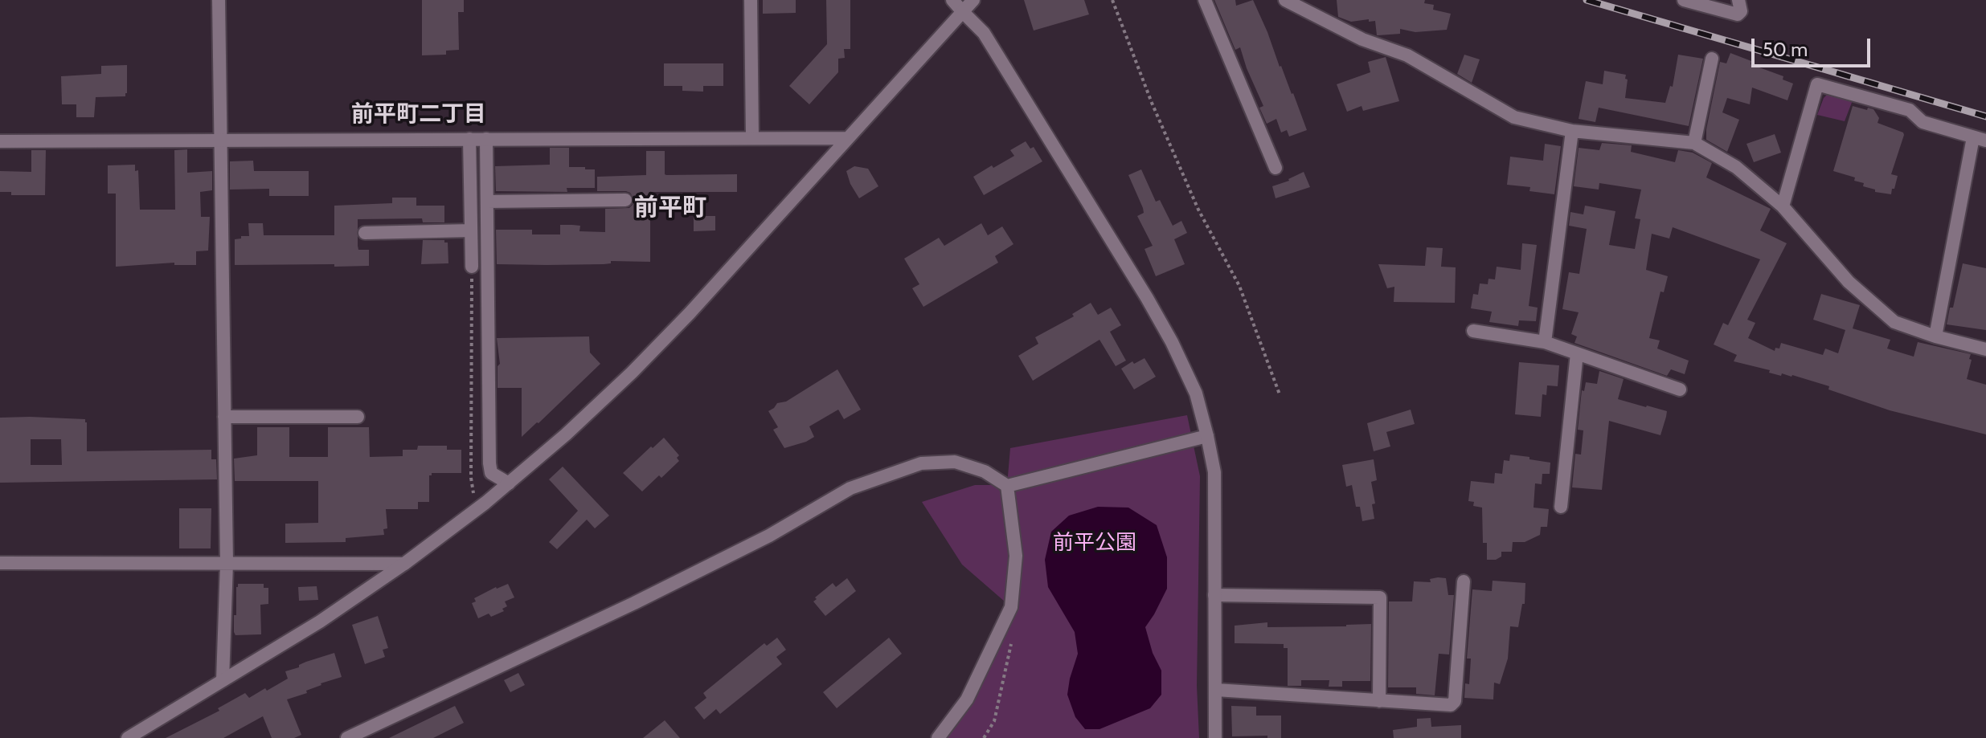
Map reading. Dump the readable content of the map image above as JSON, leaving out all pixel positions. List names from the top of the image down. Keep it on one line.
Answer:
{"districts":["前平町二丁目","前平町"],"parks":["前平公園"],"scale_bar":"50 m"}
